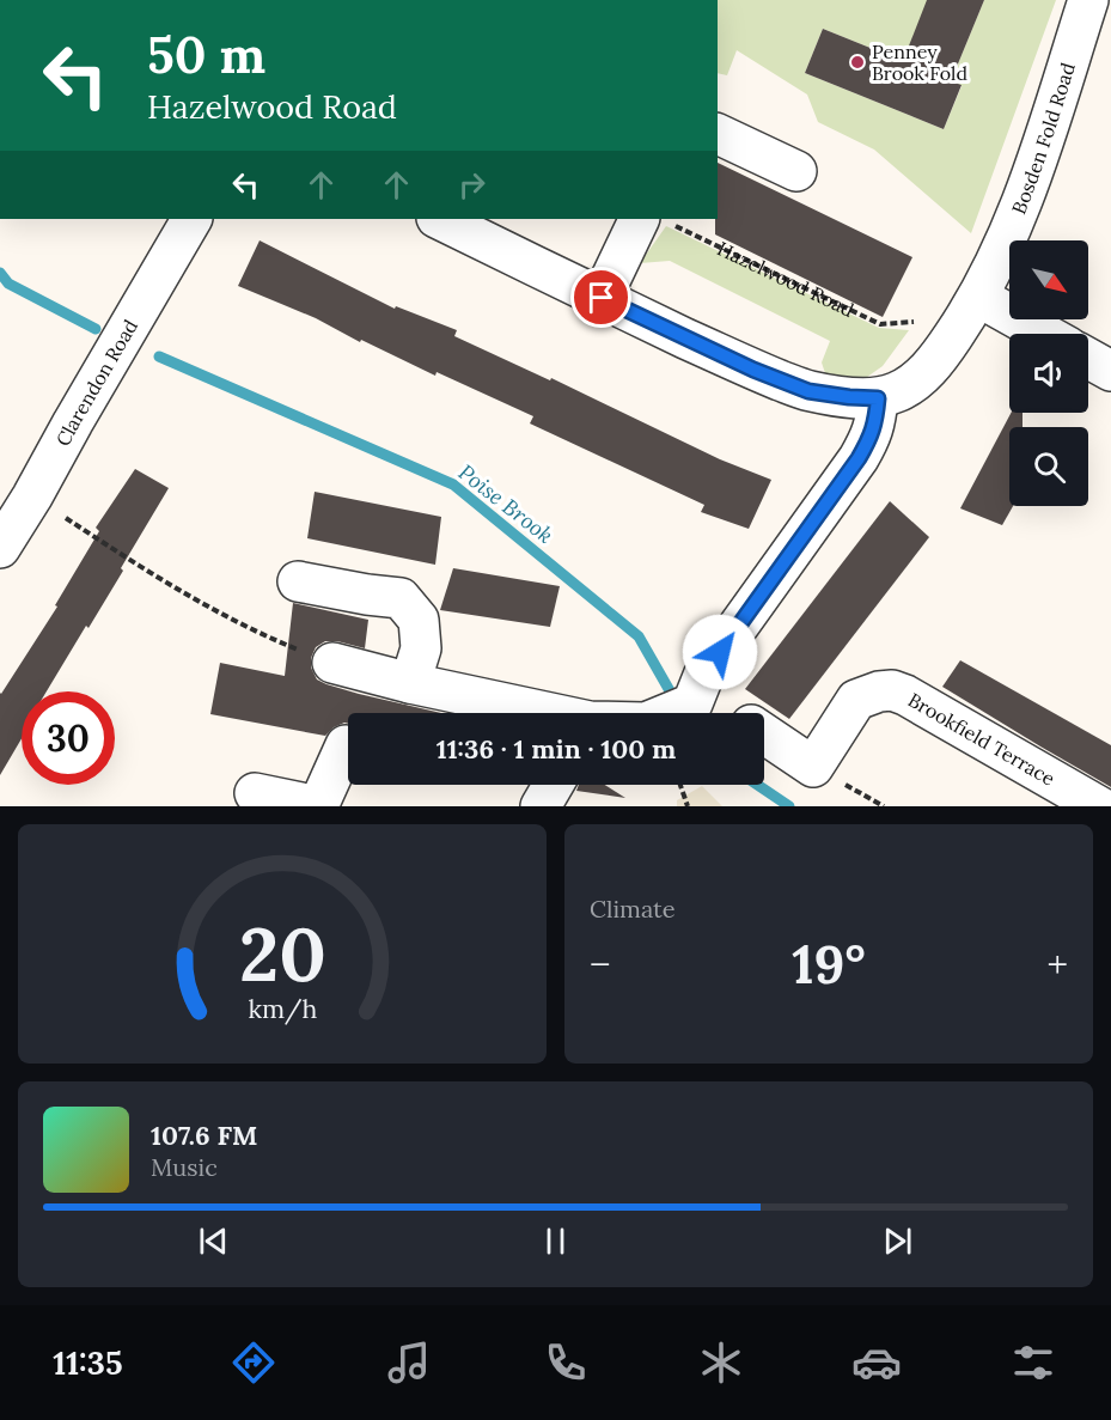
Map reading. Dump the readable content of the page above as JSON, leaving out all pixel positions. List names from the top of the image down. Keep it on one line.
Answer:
{"streets":{"street":["Bosden Fold Road","Clarendon Road","Brookfield Terrace"],"path":["Hazelwood Road"]},"crossings":[["Bosden Fold Road","Hazelwood Road"]],"water":["Poise Brook"],"places":["Penney Brook Fold"],"north":"bottom right","page":{"turn":["50 m","Hazelwood Road"],"limit":"30","trip":"11:36 · 1 min · 100 m","tile":"Climate","heat":["−","19°","+"],"song":["107.6 FM","Music"],"tabs":"11:35","gauge":["20","km/h"]}}
